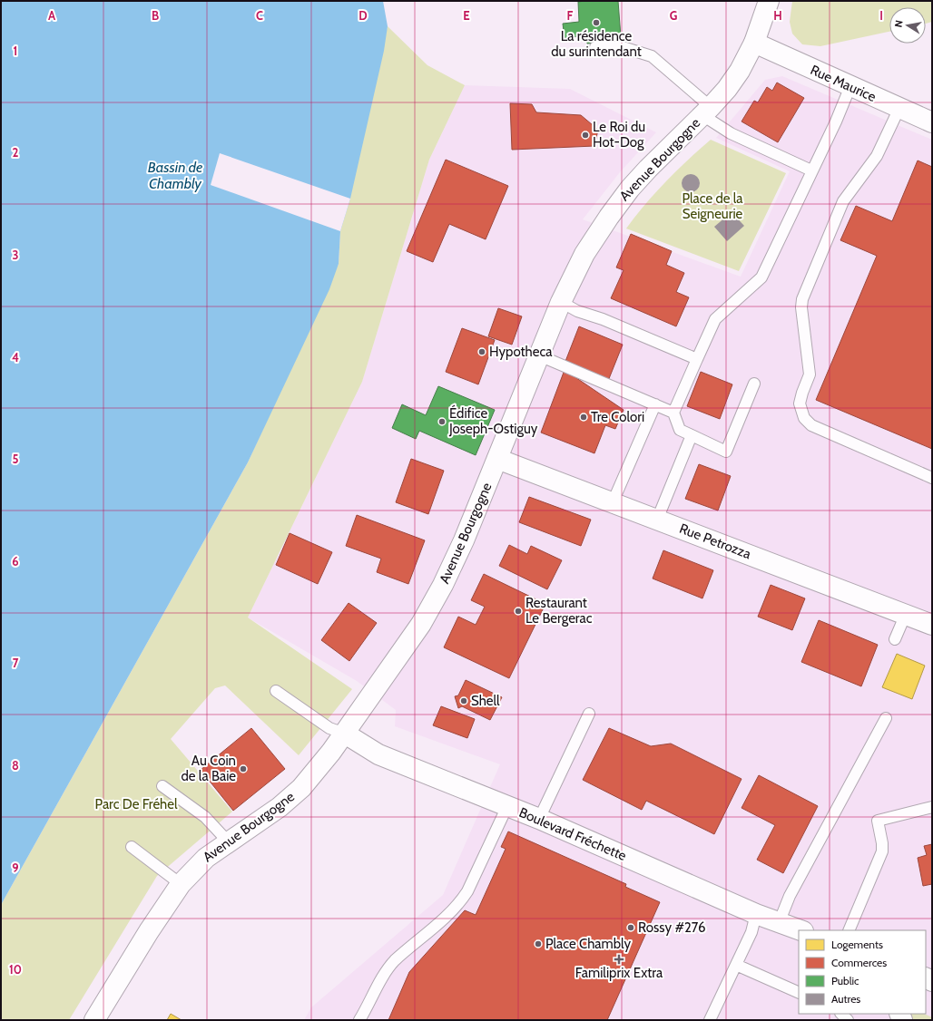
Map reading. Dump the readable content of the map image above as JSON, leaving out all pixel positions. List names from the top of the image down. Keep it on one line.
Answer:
{"streets":{"street":["Rue Maurice","Avenue Bourgogne","Rue Petrozza","Boulevard Fréchette"]},"crossings":[["Rue Maurice","Avenue Bourgogne"],["Avenue Bourgogne","Rue Petrozza"],["Avenue Bourgogne","Boulevard Fréchette"]],"water":["Bassin de Chambly"],"parks":["Place de la Seigneurie","Parc De Fréhel"],"places":{"other":["La résidence du surintendant","Le Roi du Hot-Dog","Hypotheca","Tre Colori","Édifice Joseph-Ostiguy","Restaurant Le Bergerac","Shell","Au Coin de la Baie","Rossy #276","Place Chambly"],"health":["Familiprix Extra"]},"legend":["Logements","Commerces","Public","Autres"],"north":"left","grid":{"columns":["A","B","C","D","E","F","G","H","I"],"rows":["1","2","3","4","5","6","7","8","9","10"]}}
